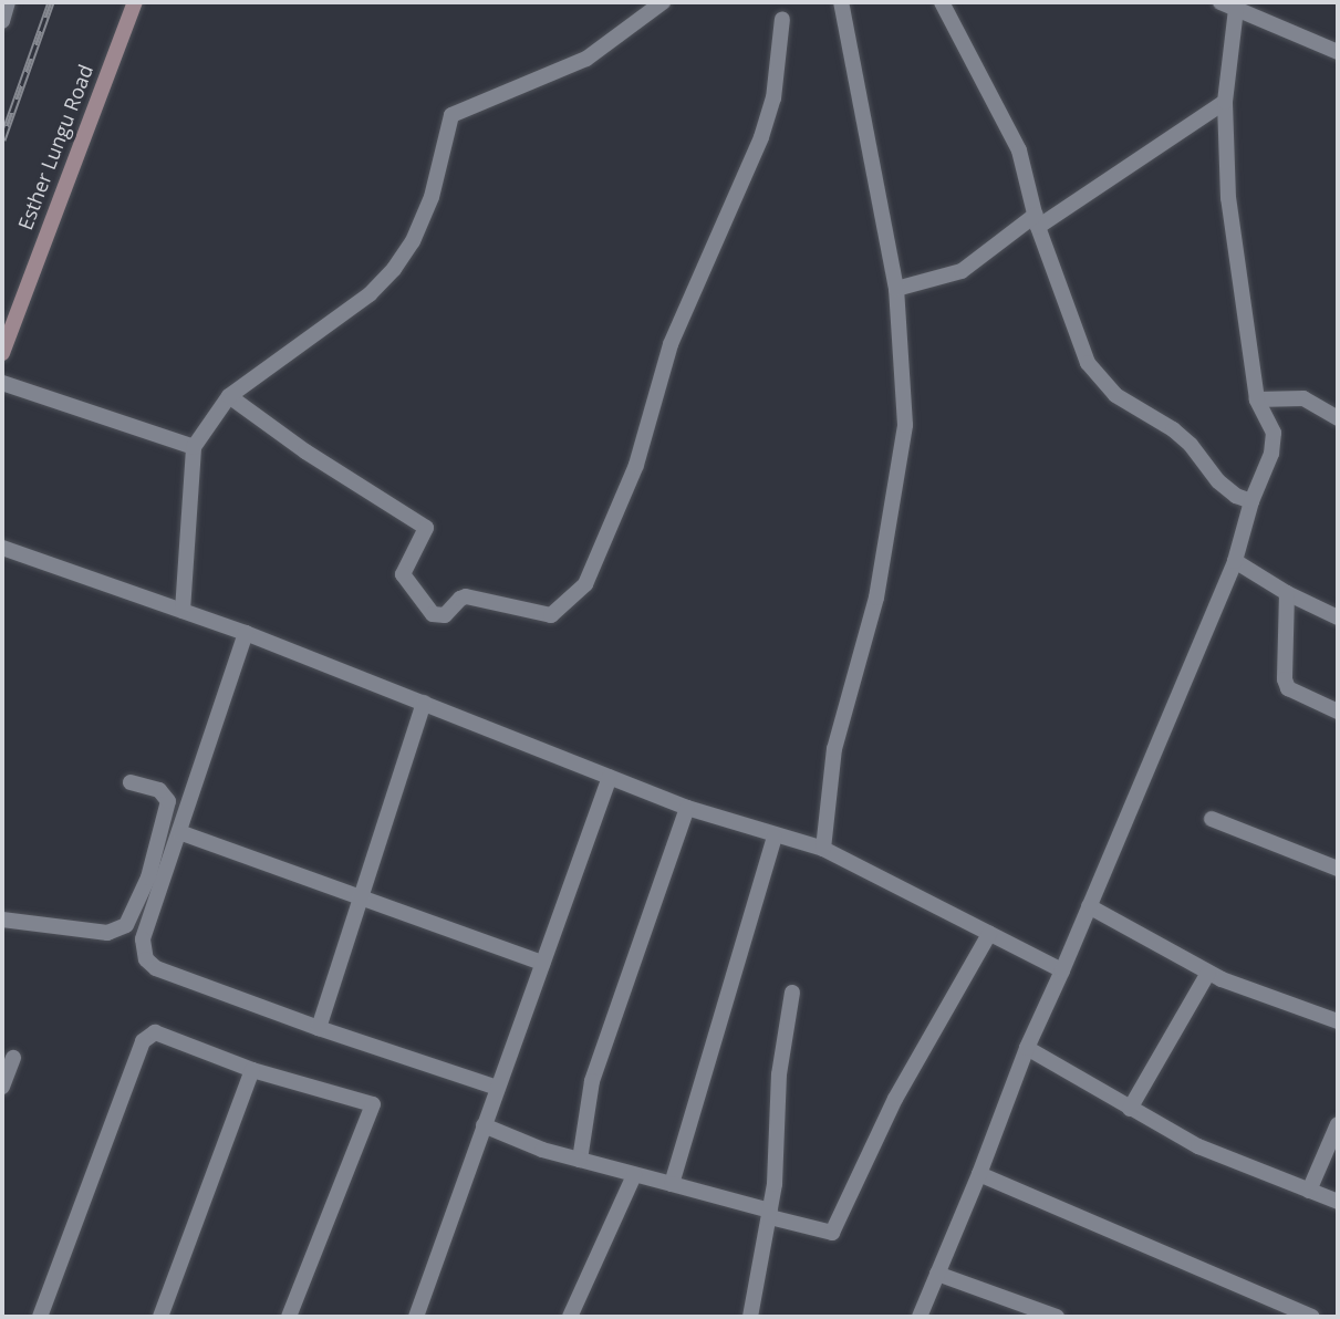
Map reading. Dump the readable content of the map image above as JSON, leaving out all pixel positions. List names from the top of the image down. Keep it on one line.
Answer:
{"streets":{"street":["Esther Lungu Road"]}}
